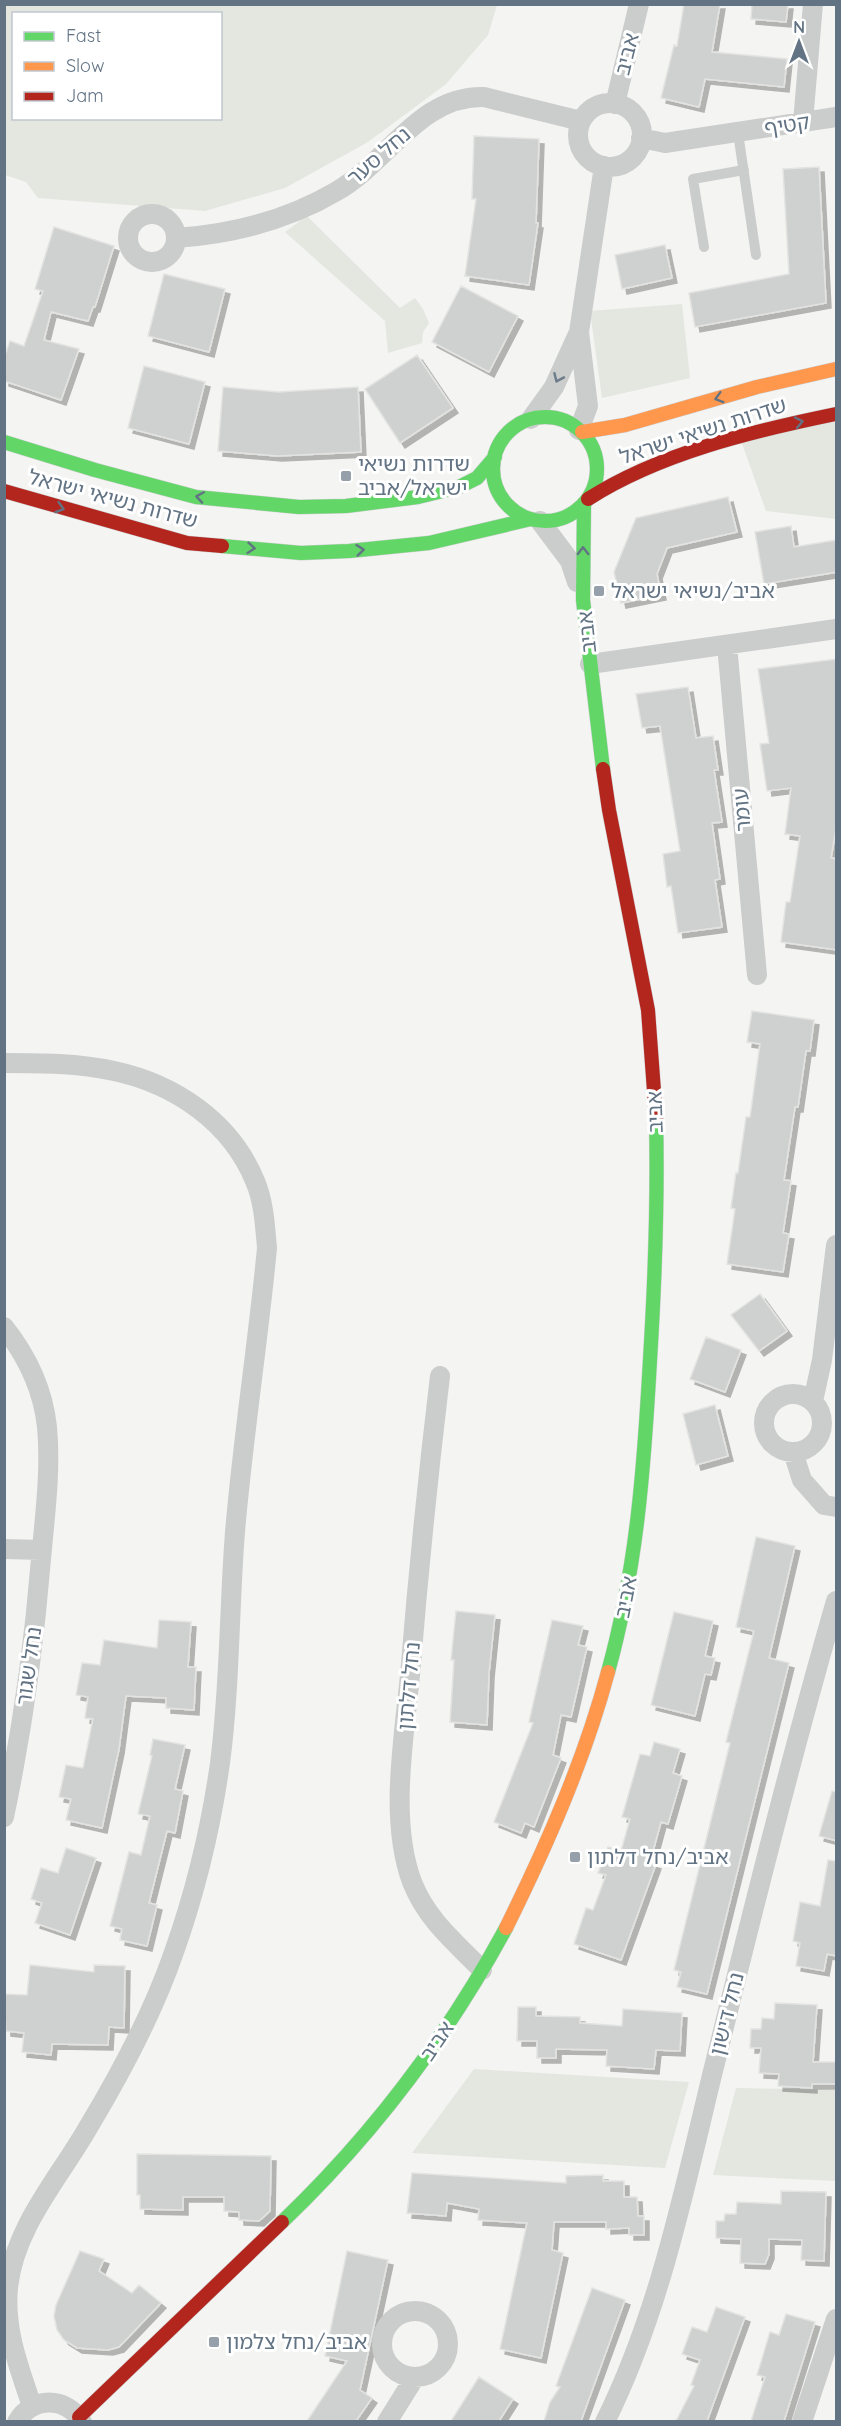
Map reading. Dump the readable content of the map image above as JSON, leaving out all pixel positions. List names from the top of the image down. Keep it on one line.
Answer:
{"streets":{"street":["אביב","קטיף","נחל סער","שדרות נשיאי ישראל","עומר","נחל שגור","נחל דלתון","נחל דישון"]},"crossings":[["אביב","קטיף"],["אביב","נחל סער"],["אביב","שדרות נשיאי ישראל"],["אביב","נחל דלתון"],["קטיף","נחל סער"]],"places":{"transit":["שדרות נשיאי ישראל/אביב","אביב/נשיאי ישראל","אביב/נחל דלתון","אביב/נחל צלמון"]},"legend":["Fast","Slow","Jam"],"north":"top"}
